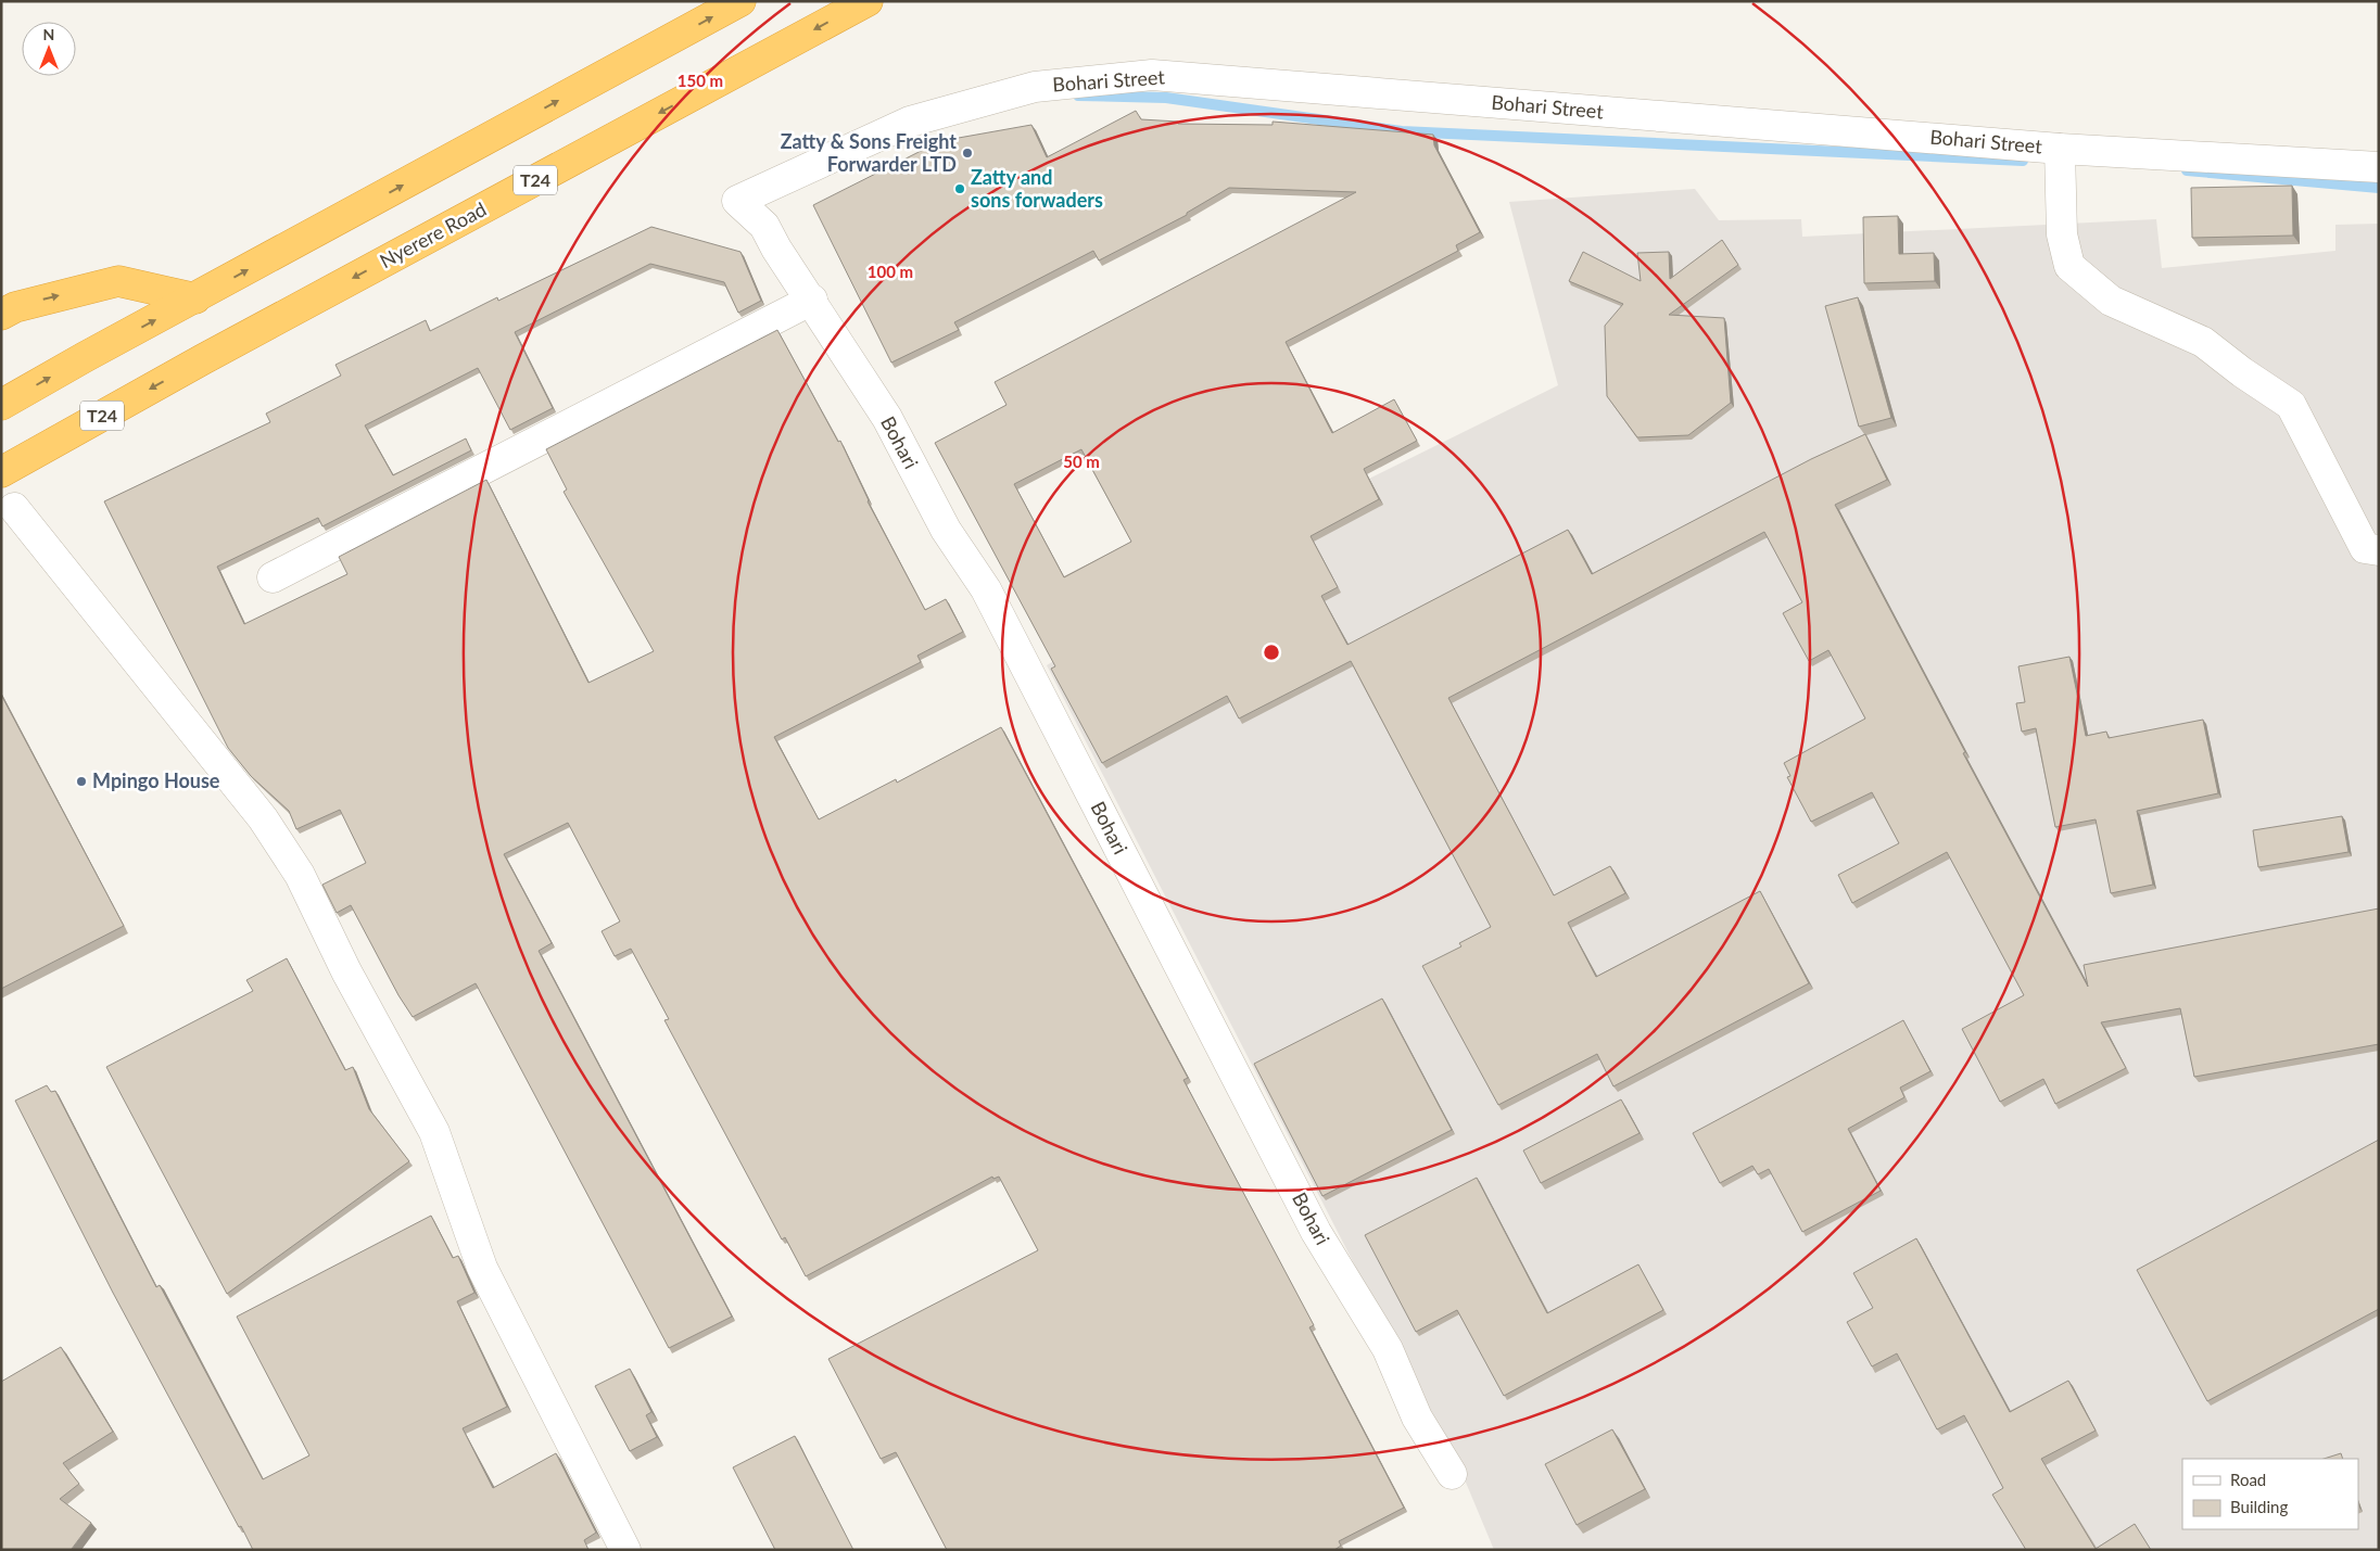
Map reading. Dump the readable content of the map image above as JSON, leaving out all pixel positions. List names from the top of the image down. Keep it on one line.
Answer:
{"streets":{"highway":["T24","Nyerere Road"],"street":["Bohari Street","Bohari"]},"crossings":[["Bohari Street","Bohari"]],"places":["Zatty & Sons Freight Forwarder LTD","Zatty and sons forwaders","Mpingo House"],"legend":["Road","Building"],"north":"top","rings":["150 m","100 m","50 m"]}
